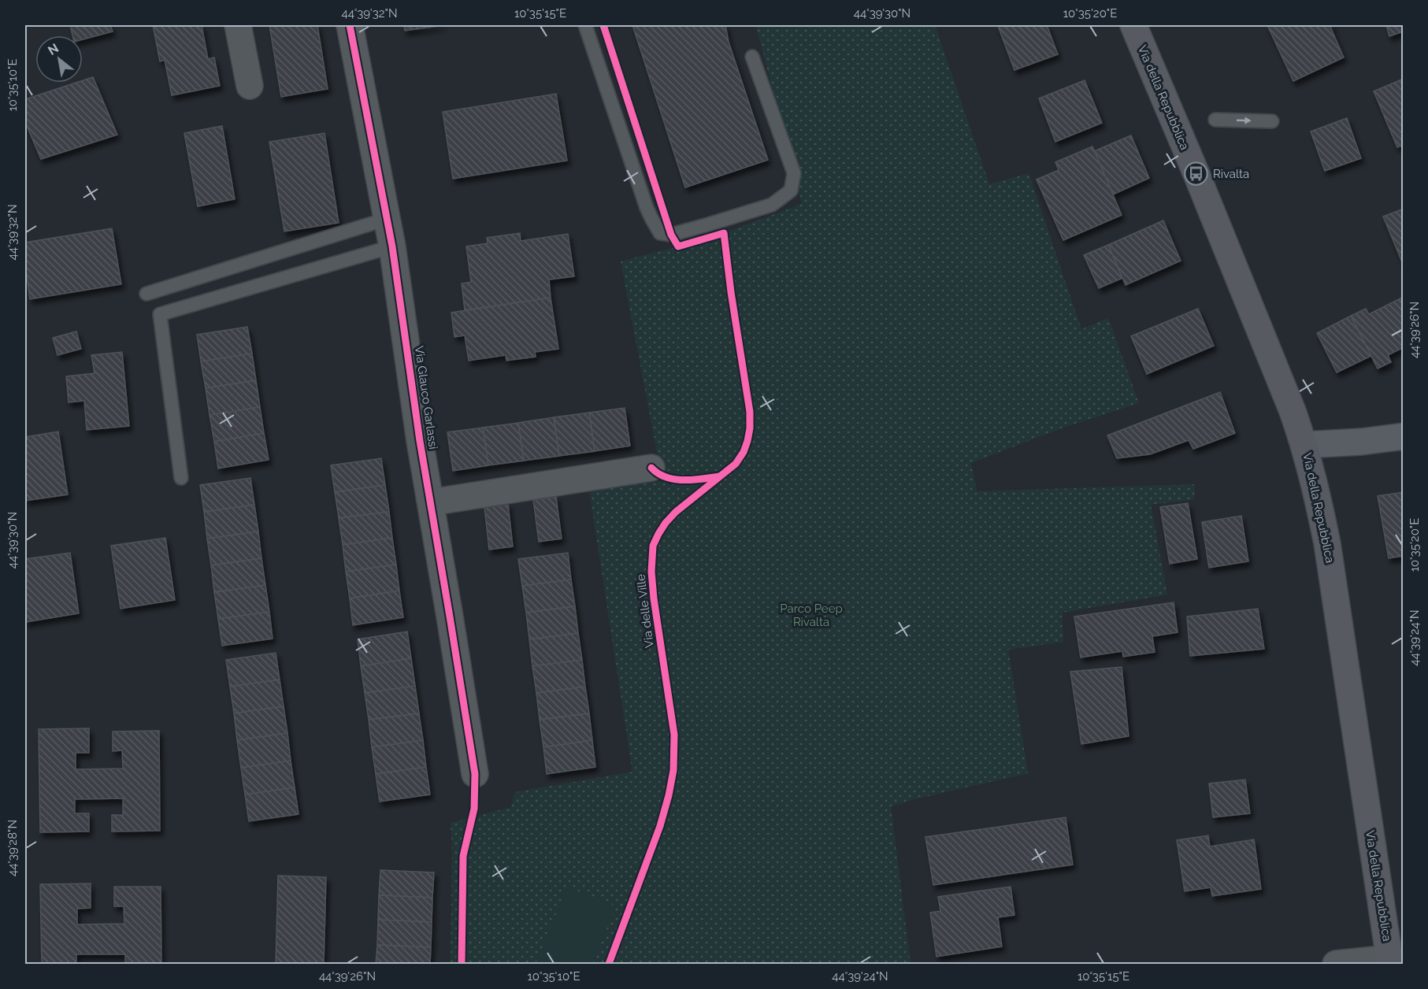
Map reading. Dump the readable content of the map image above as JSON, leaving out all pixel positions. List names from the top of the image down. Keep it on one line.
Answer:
{"streets":{"main road":["Via della Repubblica"],"street":["Via Glauco Garlassi"],"cycle path":["Via delle Ville"]},"parks":["Parco Peep Rivalta"],"places":{"bus stop":["Rivalta"]},"north":"top left","coordinates":["44°39'32\"N","10°35'15\"E","44°39'30\"N","10°35'20\"E","10°35'10\"E","44°39'26\"N","44°39'24\"N","44°39'28\"N"]}
